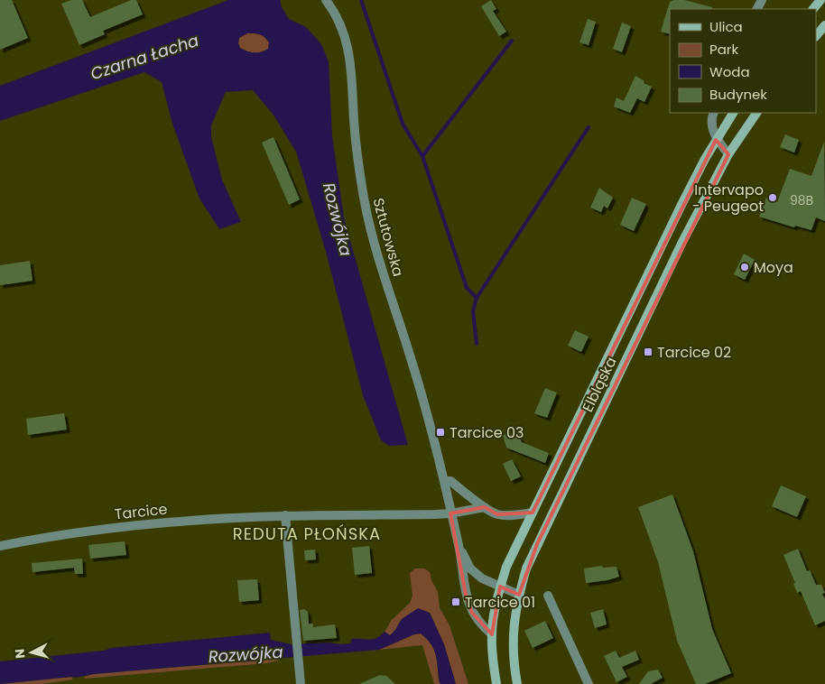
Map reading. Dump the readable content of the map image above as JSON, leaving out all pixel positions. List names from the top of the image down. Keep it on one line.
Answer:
{"streets":{"main road":["Elbląska"],"street":["Sztutowska","Tarcice"]},"crossings":[["Sztutowska","Elbląska"],["Sztutowska","Tarcice"]],"districts":["REDUTA PŁOŃSKA"],"water":["Czarna Łacha","Rozwójka"],"places":{"other":["Intervapo - Peugeot","Moya"],"transit":["Tarcice 02","Tarcice 03","Tarcice 01"]},"house_numbers":["98B"],"legend":["Ulica","Park","Woda","Budynek"],"north":"left"}
